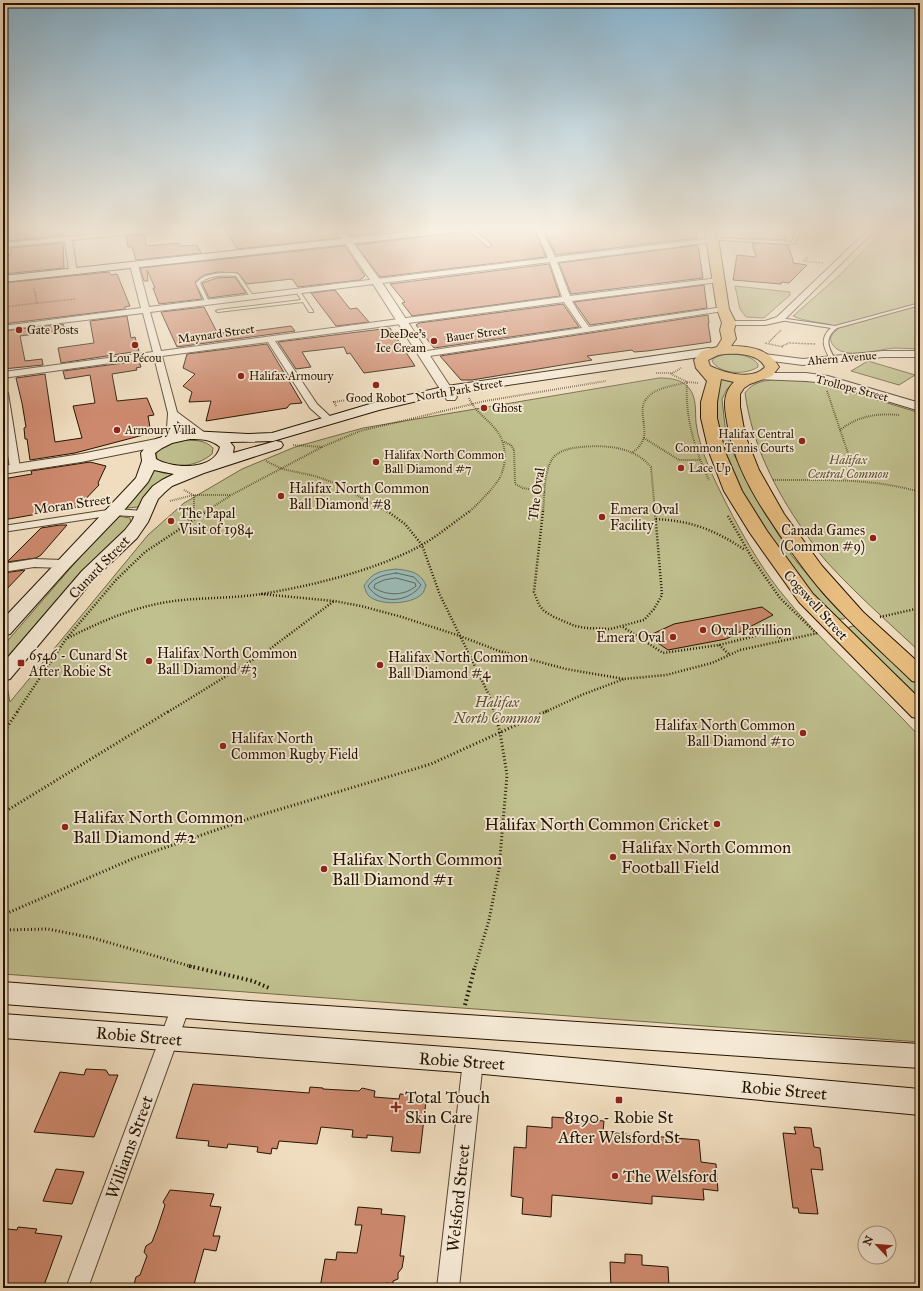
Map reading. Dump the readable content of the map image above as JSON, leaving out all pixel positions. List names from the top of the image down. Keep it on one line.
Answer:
{"streets":{"main road":["North Park Street","Cunard Street","Cogswell Street","Robie Street"],"street":["Maynard Street","Bauer Street","Ahern Avenue","Trollope Street","Moran Street","Williams Street","Welsford Street"],"path":["The Oval"]},"crossings":[["Ahern Avenue","Cogswell Street"],["Trollope Street","Cogswell Street"],["North Park Street","Cunard Street"],["North Park Street","Cogswell Street"],["Moran Street","Cunard Street"],["Robie Street","Williams Street"],["Robie Street","Welsford Street"]],"parks":["Halifax Central Common","Halifax North Common"],"places":{"other":["Gate Posts","DeeDee's Ice Cream","Lou Pécou","Halifax Armoury","Good Robot","Ghost","Armoury Villa","Halifax Central Common Tennis Courts","Halifax North Common Ball Diamond #7","Lace Up","Halifax North Common Ball Diamond #8","Emera Oval Facility","The Papal Visit of 1984","Canada Games (Common #9)","Oval Pavillion","Emera Oval","Halifax North Common Ball Diamond #3","Halifax North Common Ball Diamond #4","Halifax North Common Ball Diamond #10","Halifax North Common Rugby Field","Halifax North Common Cricket","Halifax North Common Ball Diamond #2","Halifax North Common Football Field","Halifax North Common Ball Diamond #1","The Welsford"],"transit":["6546 - Cunard St After Robie St","8190 - Robie St After Welsford St"],"health":["Total Touch Skin Care"]},"north":"top left"}
